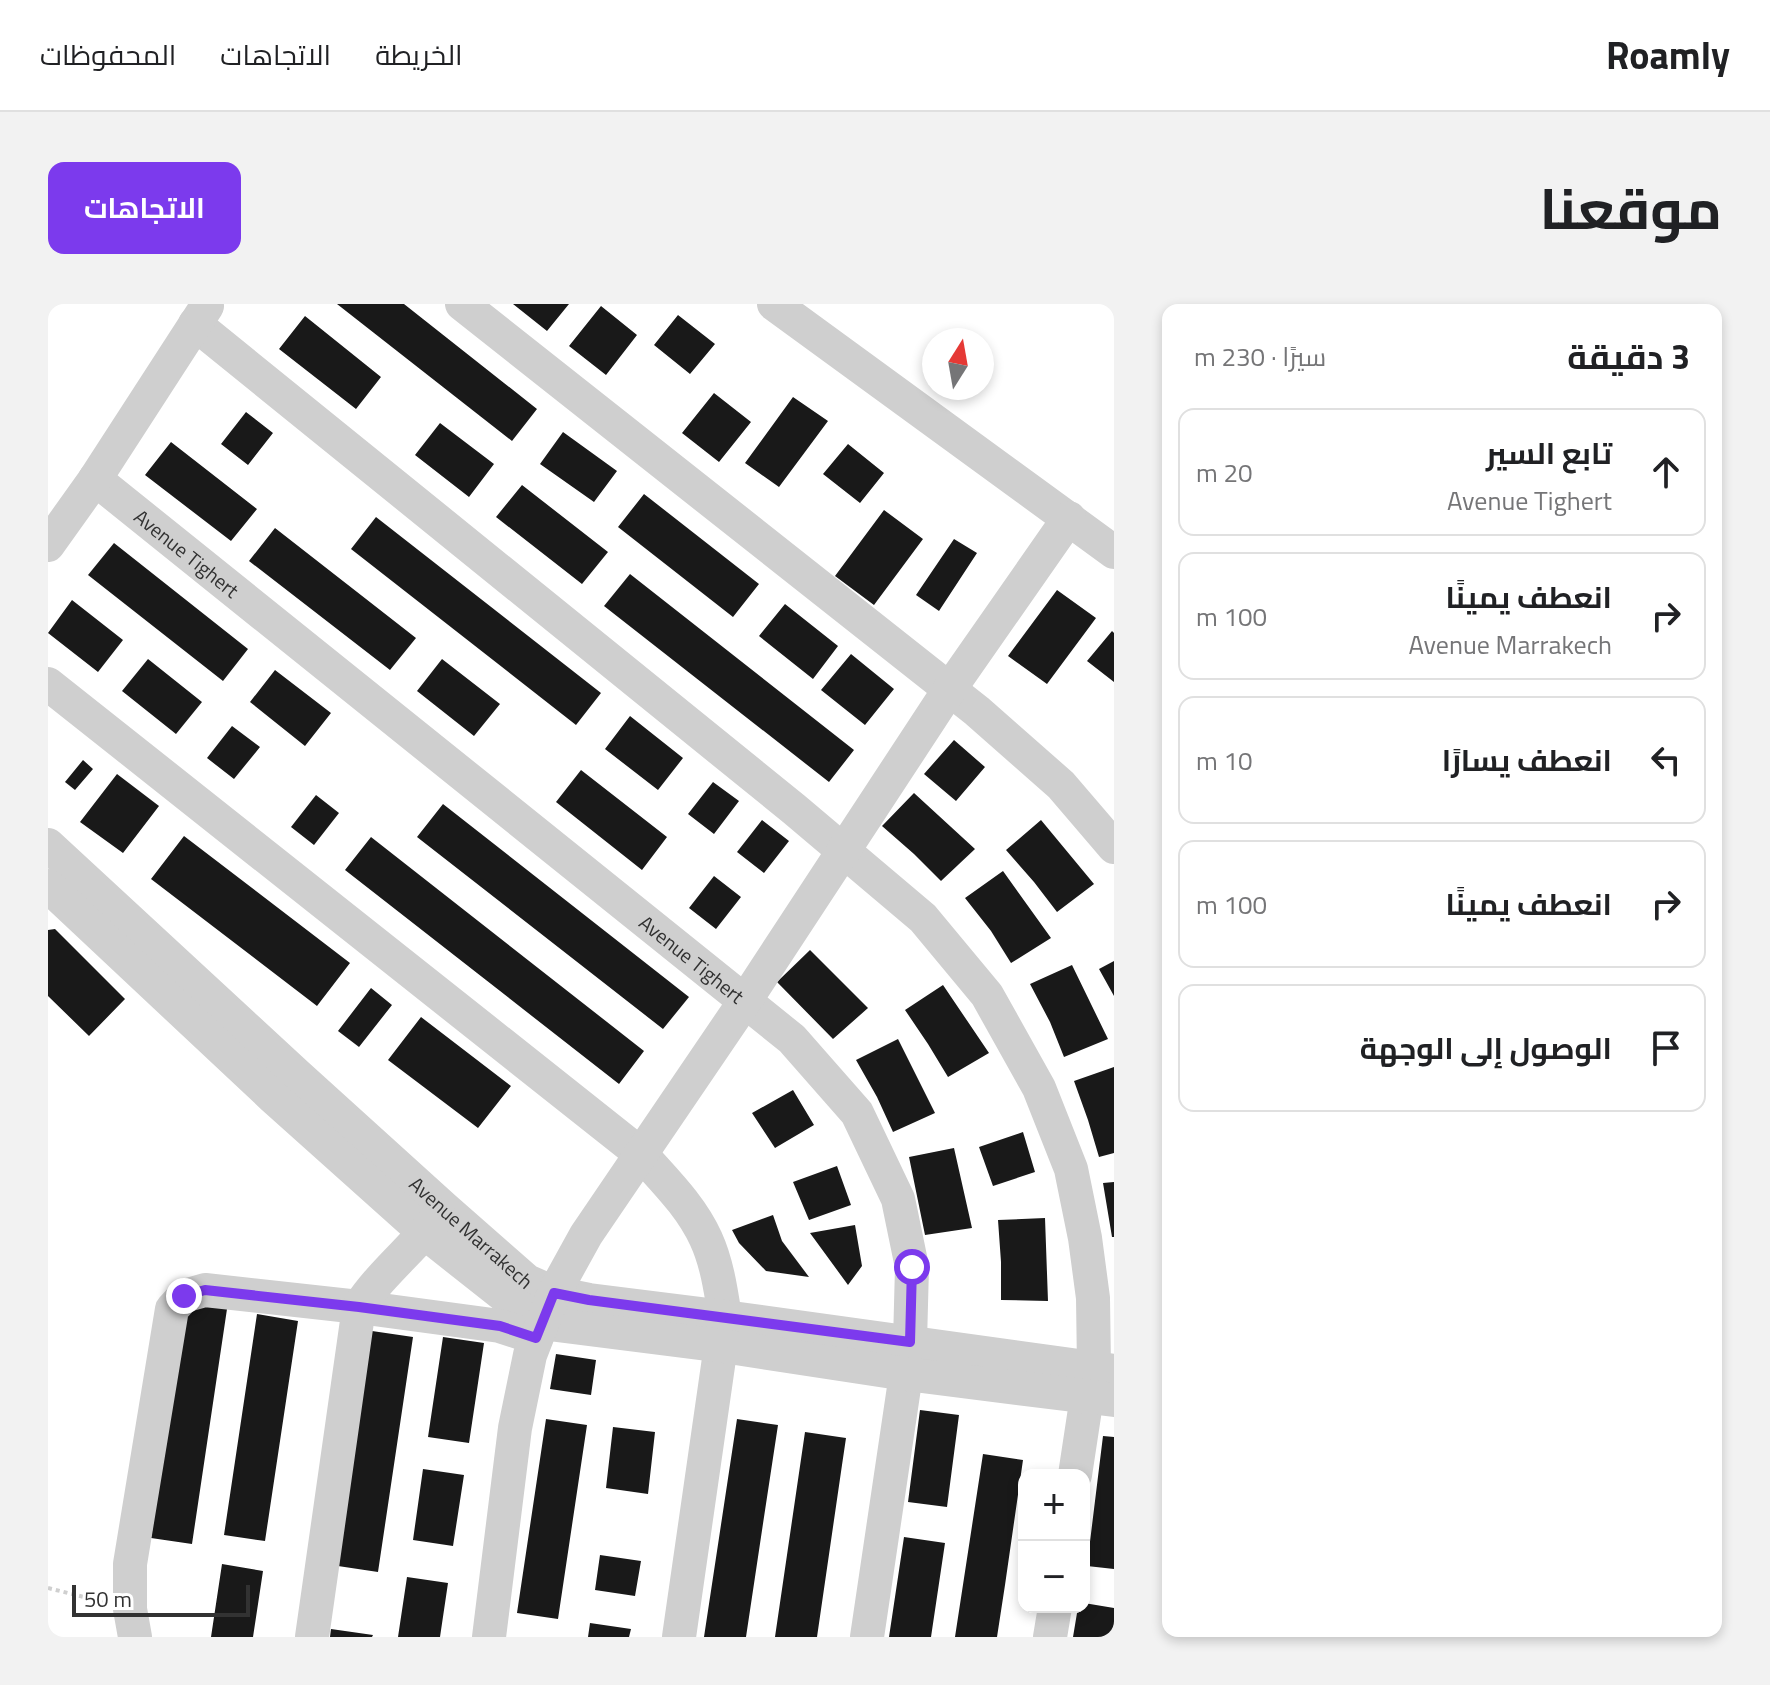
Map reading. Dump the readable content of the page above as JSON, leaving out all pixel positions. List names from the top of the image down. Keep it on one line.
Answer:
{"streets":{"street":["Avenue Tighert","Avenue Marrakech"]},"crossings":[["Avenue Tighert","Avenue Marrakech"]],"scale_bar":"50 m","north":"top","page":{"header":"Roamly","nav":["الخريطة","الاتجاهات","المحفوظات"],"title":"موقعنا","buttons":"الاتجاهات","heading":["3 دقيقة","سيرًا · 230 m"],"list":[["تابع السير","Avenue Tighert","20 m"],["انعطف يمينًا","Avenue Marrakech","100 m"],["انعطف يسارًا","10 m"],["انعطف يمينًا","100 m"],"الوصول إلى الوجهة"],"map_buttons":["+","−"],"scale":"50 m"}}
